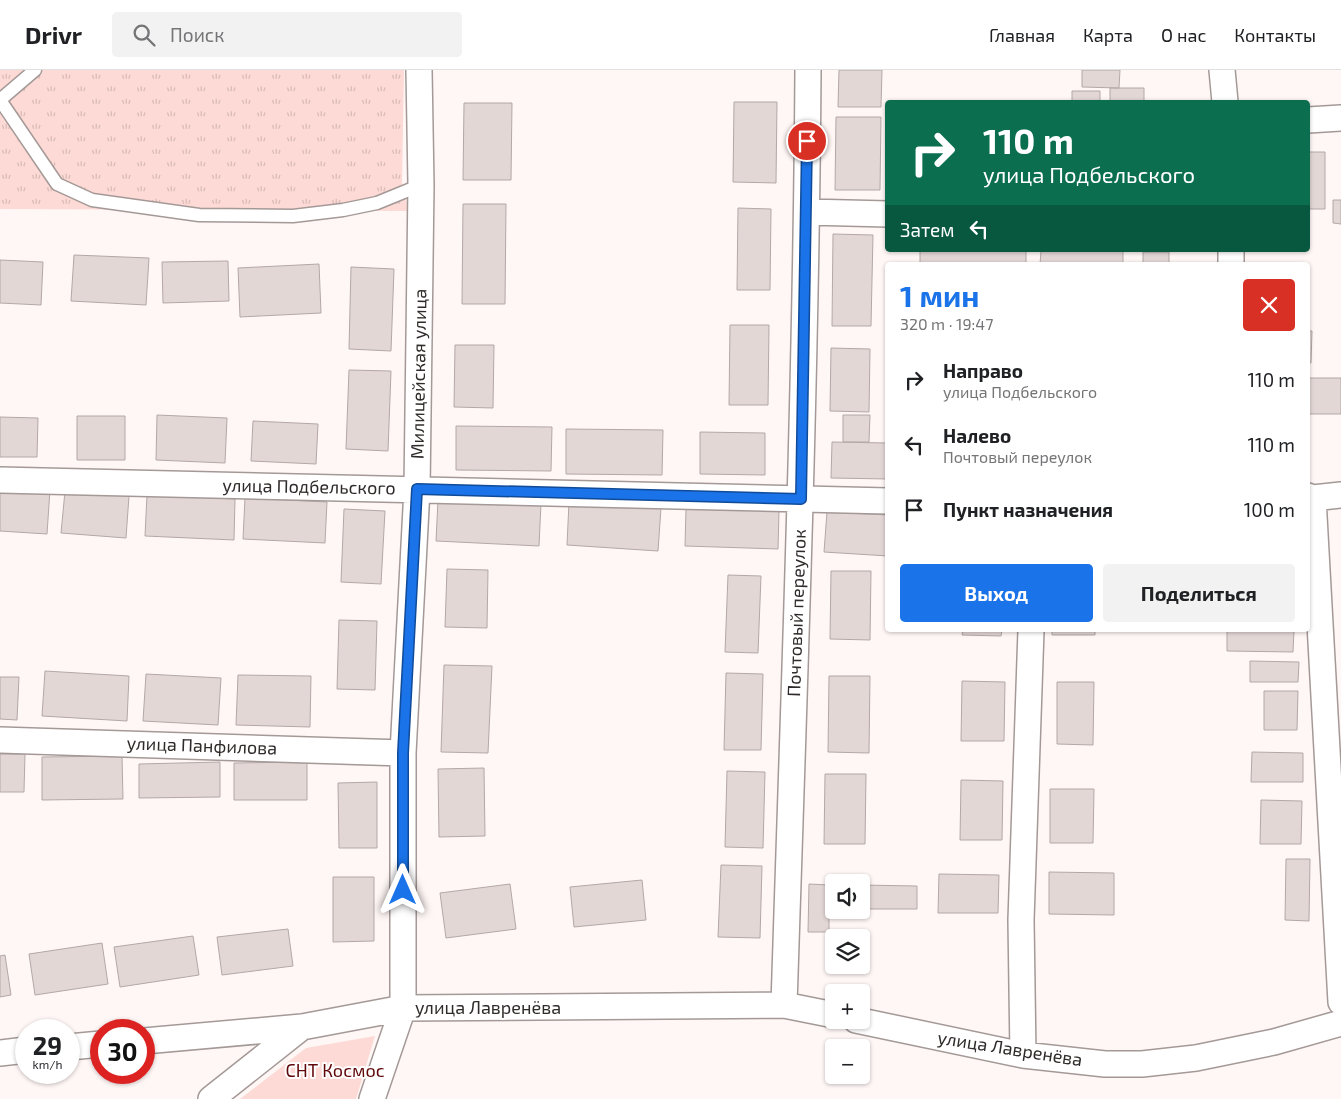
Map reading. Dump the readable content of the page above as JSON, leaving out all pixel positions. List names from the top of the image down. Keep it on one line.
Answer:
{"streets":{"street":["Милицейская улица","улица Подбельского","Почтовый переулок","улица Панфилова","улица Лавренёва"]},"crossings":[["Милицейская улица","улица Подбельского"],["Милицейская улица","улица Панфилова"],["Милицейская улица","улица Лавренёва"],["улица Подбельского","Почтовый переулок"],["Почтовый переулок","улица Лавренёва"]],"parks":["СНТ Космос"],"page":{"header":"Drivr","search":"Поиск","nav":["Главная","Карта","О нас","Контакты"],"turn":["110 m","улица Подбельского"],"then":"Затем","heading":["1 мин","320 m · 19:47"],"list":[{"name":"Направо","note":"улица Подбельского","value":"110 m"},{"name":"Налево","note":"Почтовый переулок","value":"110 m"},{"name":"Пункт назначения","value":"100 m"}],"buttons":["Выход","Поделиться"],"map_buttons":["+","−"],"speed":"29 km/h","limit":"30"}}
